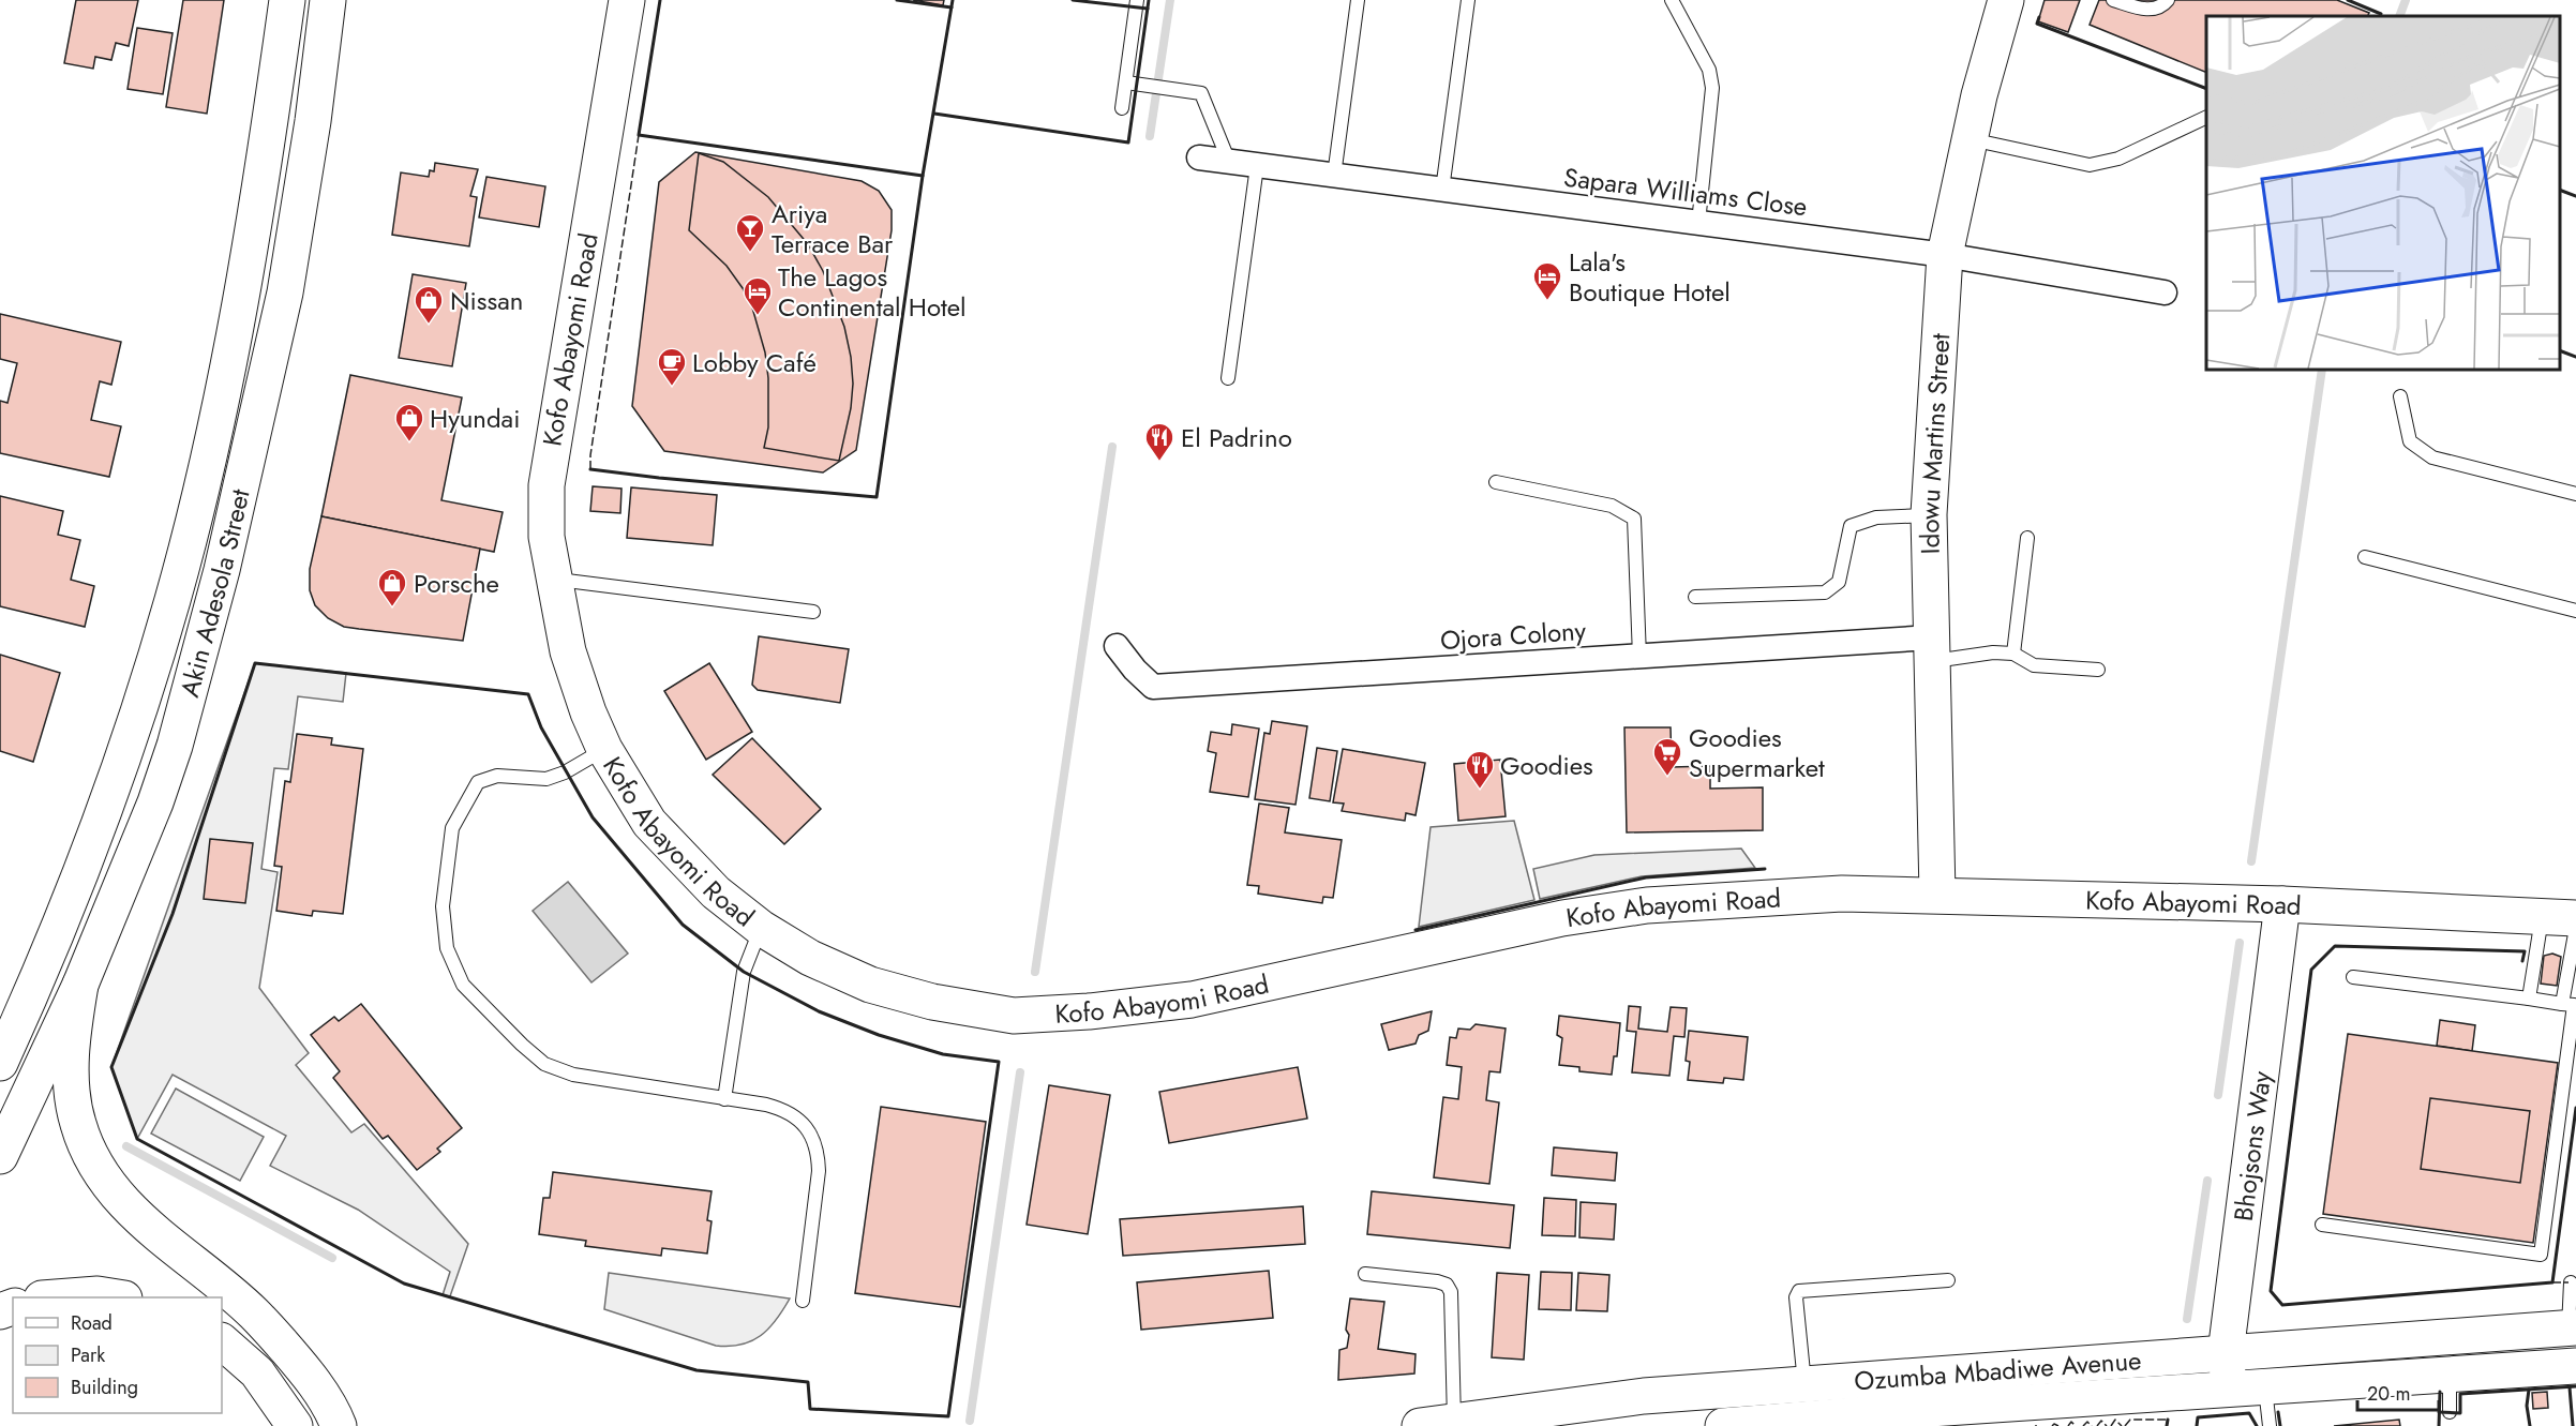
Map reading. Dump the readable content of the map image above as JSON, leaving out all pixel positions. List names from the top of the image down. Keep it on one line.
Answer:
{"streets":{"main road":["Kofo Abayomi Road","Idowu Martins Street","Akin Adesola Street","Bhojsons Way","Ozumba Mbadiwe Avenue"],"street":["Sapara Williams Close","Ojora Colony"]},"crossings":[["Sapara Williams Close","Idowu Martins Street"],["Kofo Abayomi Road","Idowu Martins Street"],["Kofo Abayomi Road","Bhojsons Way"],["Idowu Martins Street","Ojora Colony"],["Bhojsons Way","Ozumba Mbadiwe Avenue"]],"places":{"bar":["Ariya Terrace Bar"],"hotel":["Lala's Boutique Hotel","The Lagos Continental Hotel"],"shop":["Nissan","Hyundai","Porsche"],"cafe":["Lobby Café"],"restaurant":["El Padrino","Goodies"],"supermarket":["Goodies Supermarket"]},"legend":["Road","Park","Building"],"scale_bar":"20 m"}
